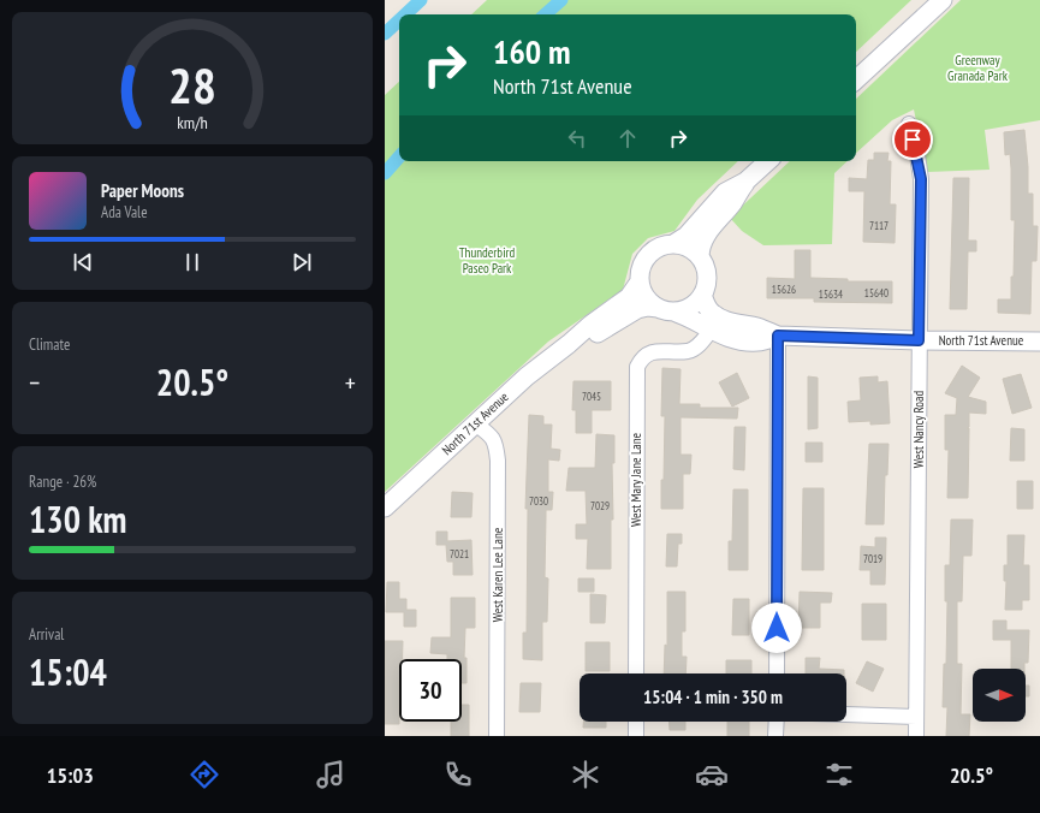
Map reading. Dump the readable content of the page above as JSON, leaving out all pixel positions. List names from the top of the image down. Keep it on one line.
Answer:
{"streets":{"street":["North 71st Avenue","West Nancy Road","West Mary Jane Lane","West Karen Lee Lane"]},"crossings":[["North 71st Avenue","West Nancy Road"],["North 71st Avenue","West Mary Jane Lane"],["North 71st Avenue","West Karen Lee Lane"]],"parks":["Greenway Granada Park","Thunderbird Paseo Park"],"house_numbers":["7117","15626","15640","15634","7045","7030","7029","7021","7019"],"north":"right","page":{"turn":["160 m","North 71st Avenue"],"song":["Paper Moons","Ada Vale"],"tile":["Climate",["Range · 26%","130 km"],["Arrival","15:04"]],"heat":["−","20.5°","+"],"limit":"30","trip":"15:04 · 1 min · 350 m","tabs":["15:03","20.5°"],"gauge":["28","km/h"]}}
